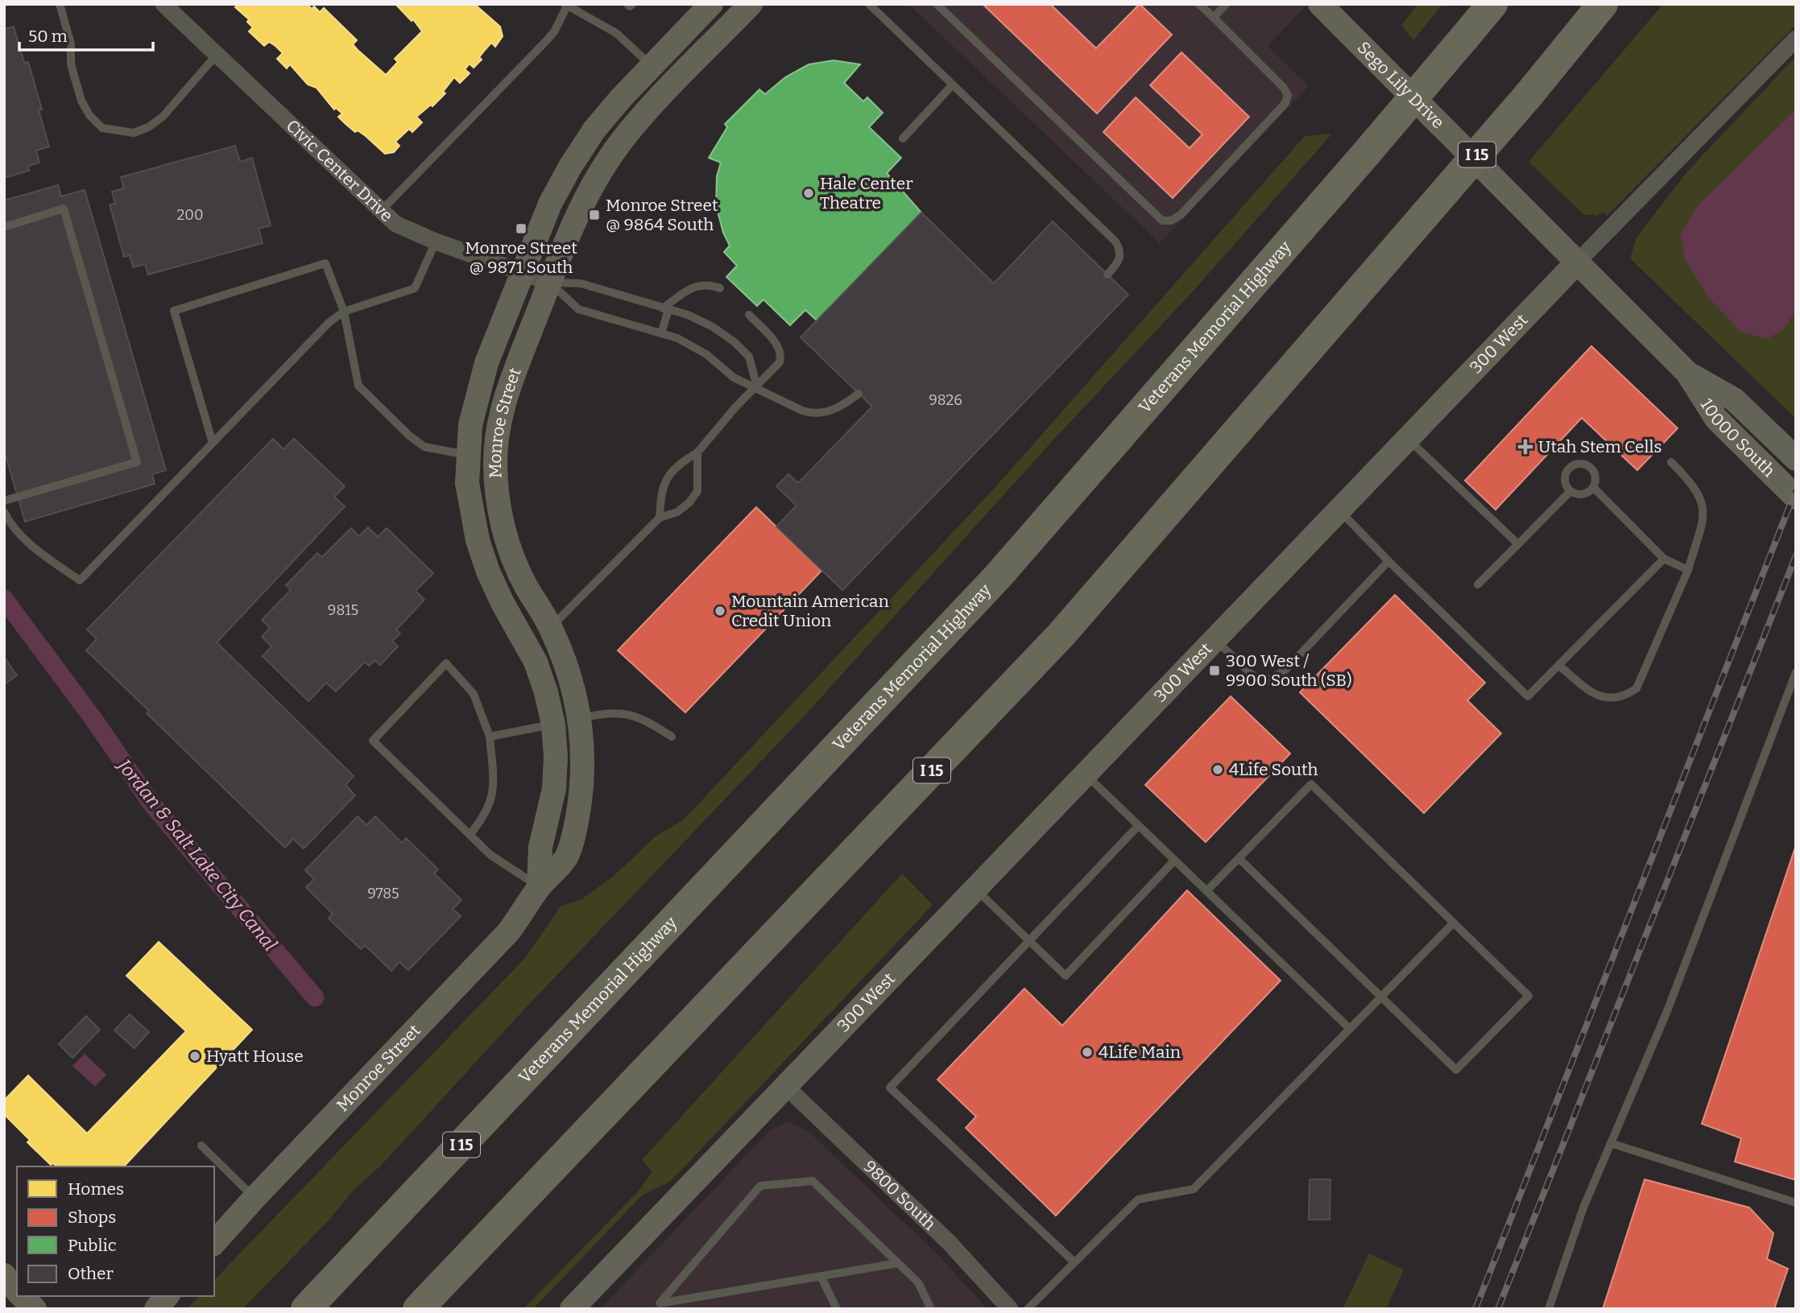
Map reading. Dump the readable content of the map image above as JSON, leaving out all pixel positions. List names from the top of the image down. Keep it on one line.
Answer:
{"streets":{"highway":["I 15","Veterans Memorial Highway"],"street":["Sego Lily Drive","Civic Center Drive","300 West","Monroe Street","10000 South","9800 South"]},"crossings":[["Sego Lily Drive","300 West"],["Sego Lily Drive","10000 South"],["Civic Center Drive","Monroe Street"],["300 West","10000 South"],["300 West","9800 South"]],"water":["Jordan & Salt Lake City Canal"],"places":{"other":["Hale Center Theatre","Mountain American Credit Union","4Life South","4Life Main","Hyatt House"],"transit":["Monroe Street @ 9864 South","Monroe Street @ 9871 South","300 West / 9900 South (SB)"],"health":["Utah Stem Cells"]},"house_numbers":["200","9826","9815","9785"],"legend":["Homes","Shops","Public","Other"],"scale_bar":"50 m"}
